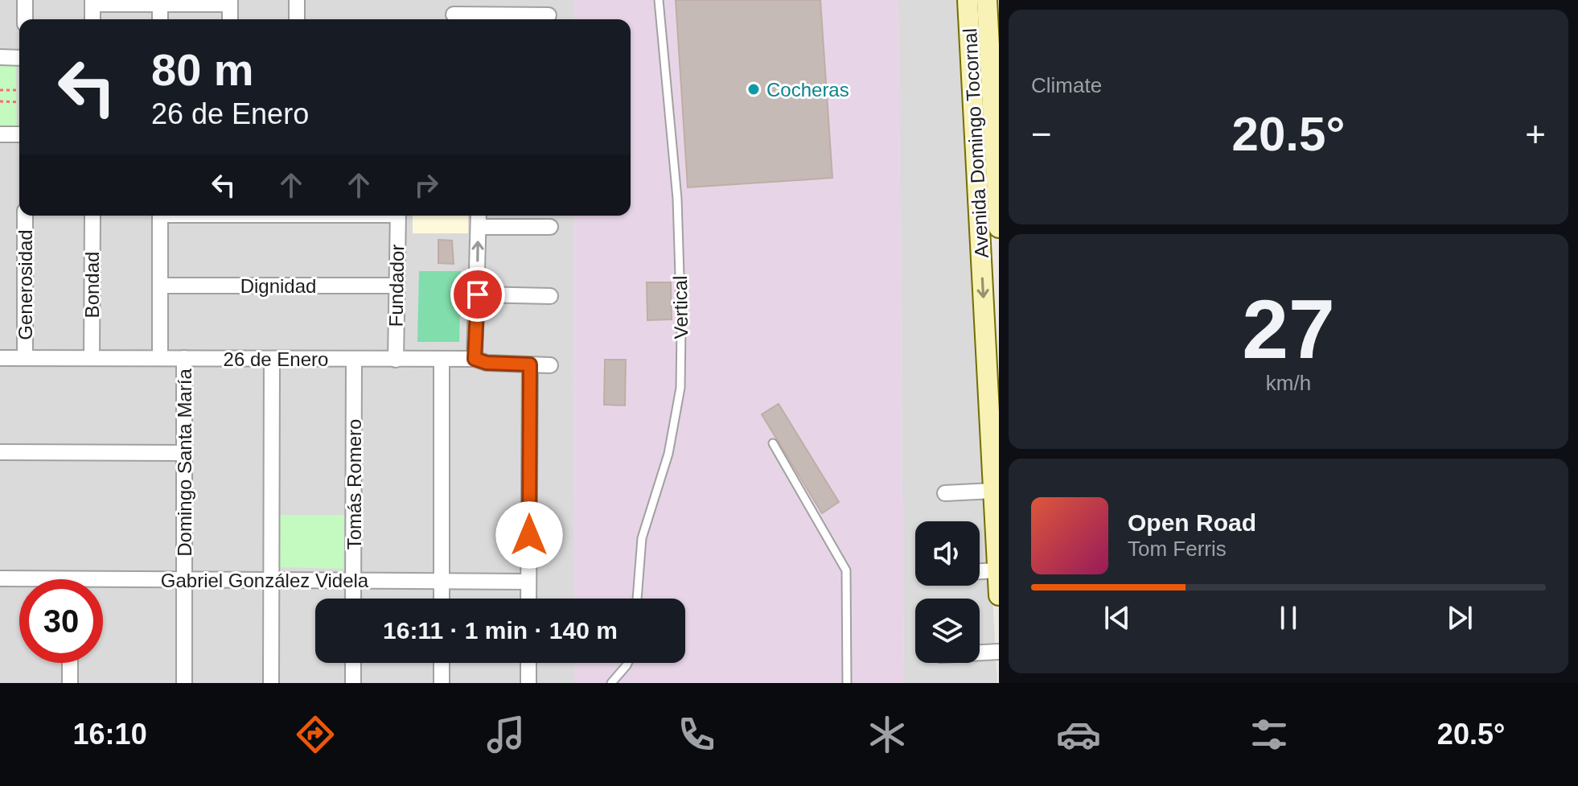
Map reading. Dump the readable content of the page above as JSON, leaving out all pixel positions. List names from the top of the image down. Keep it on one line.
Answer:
{"streets":{"main road":["Avenida Domingo Tocornal"],"street":["Generosidad","Bondad","Dignidad","Fundador","26 de Enero","Domingo Santa María","Tomás Romero","Gabriel González Videla"],"lane":["Vertical"]},"crossings":[["Generosidad","26 de Enero"],["Bondad","26 de Enero"],["Dignidad","Fundador"],["Fundador","26 de Enero"],["26 de Enero","Domingo Santa María"],["26 de Enero","Tomás Romero"],["Domingo Santa María","Gabriel González Videla"],["Tomás Romero","Gabriel González Videla"]],"one_way":["Avenida Domingo Tocornal"],"places":["Cocheras"],"page":{"tile":["Climate",["27","km/h"]],"turn":["80 m","26 de Enero"],"heat":["−","20.5°","+"],"song":["Open Road","Tom Ferris"],"limit":"30","trip":"16:11 · 1 min · 140 m","tabs":["16:10","20.5°"]}}
